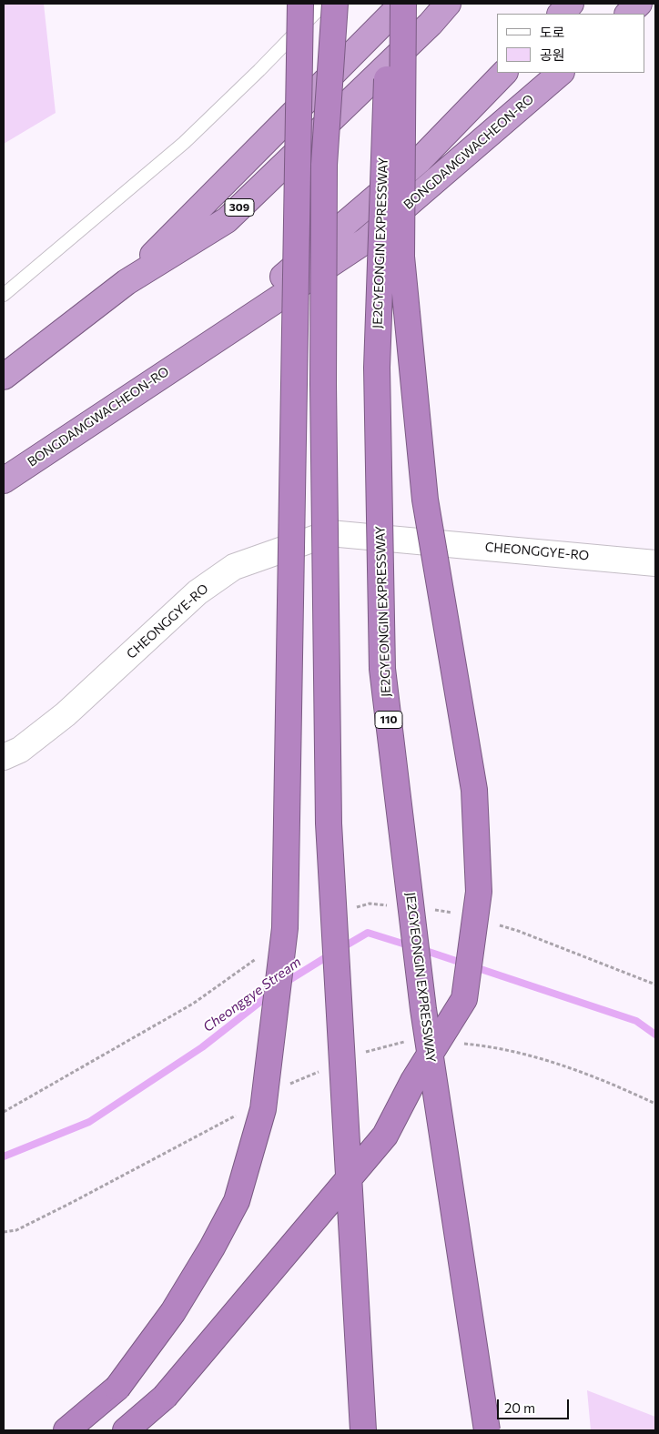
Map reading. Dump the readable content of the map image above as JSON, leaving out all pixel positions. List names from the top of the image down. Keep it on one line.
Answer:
{"streets":{"highway":["BONGDAMGWACHEON-RO","309","JE2GYEONGIN EXPRESSWAY","110"],"street":["CHEONGGYE-RO"]},"water":["Cheonggye Stream"],"legend":["도로","공원"],"scale_bar":"20 m"}
